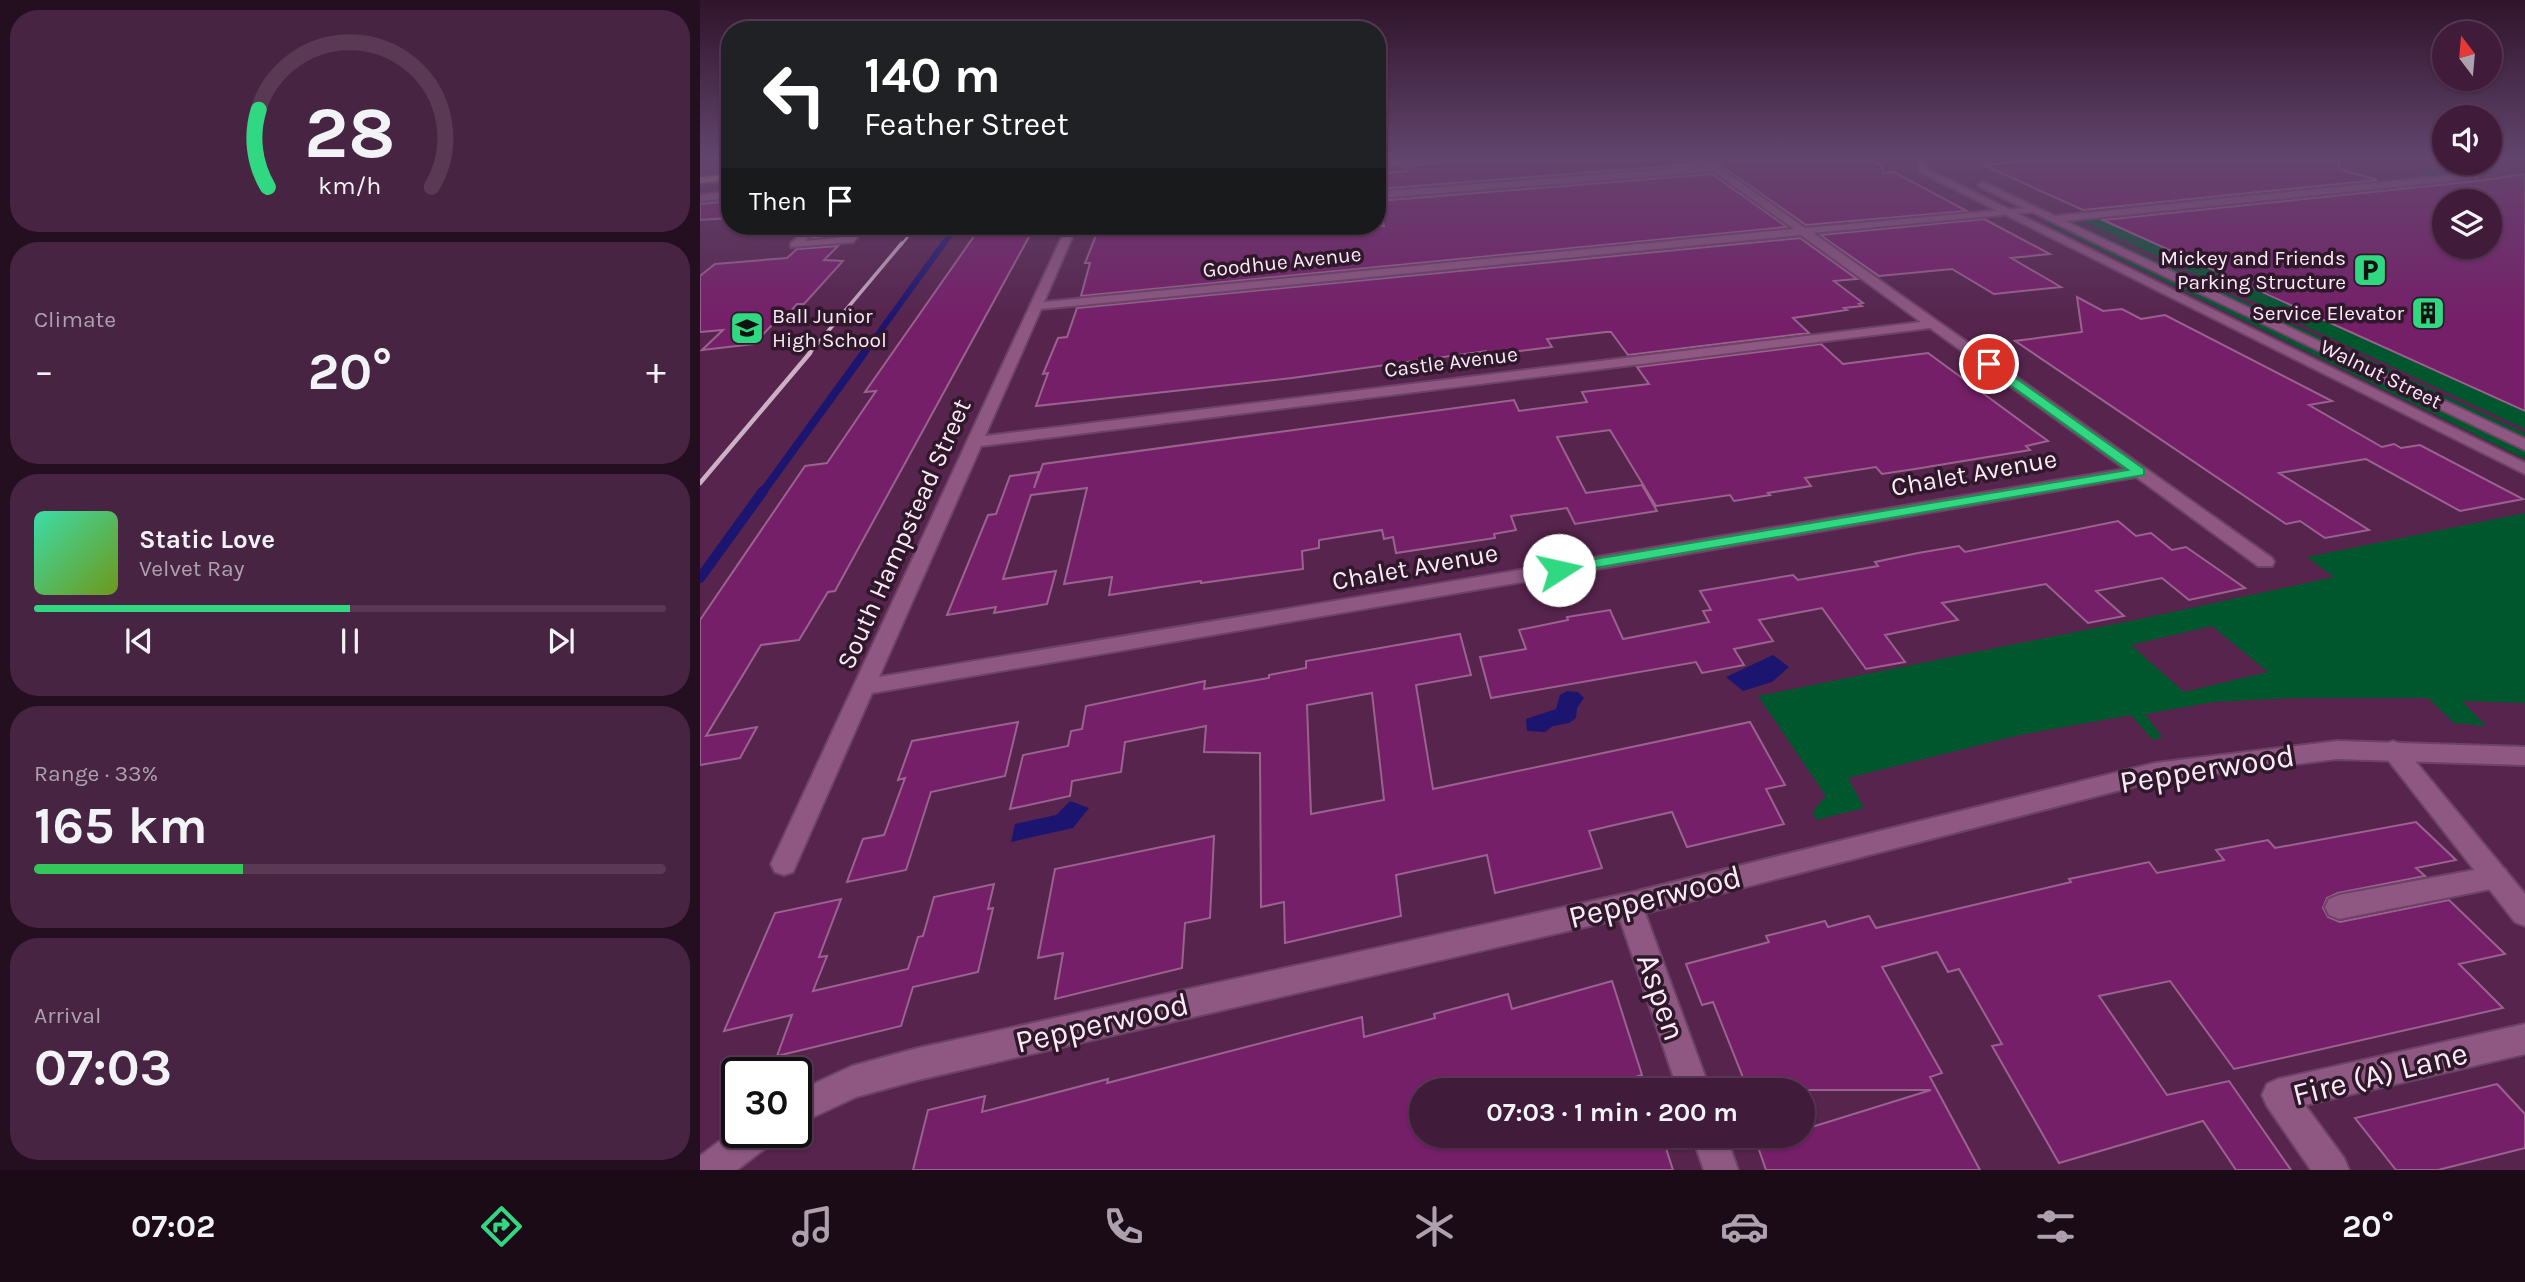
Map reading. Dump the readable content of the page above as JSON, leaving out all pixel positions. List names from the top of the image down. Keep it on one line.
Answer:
{"streets":{"street":["Goodhue Avenue","Castle Avenue","Walnut Street","Chalet Avenue","South Hampstead Street","Pepperwood","Aspen","Fire (A) Lane"]},"crossings":[["Goodhue Avenue","South Hampstead Street"],["Castle Avenue","South Hampstead Street"],["Chalet Avenue","South Hampstead Street"],["Pepperwood","Aspen"]],"places":{"parking":["Mickey and Friends Parking Structure"],"building":["Service Elevator"],"school or university":["Ball Junior High School"]},"north":"top","page":{"turn":["140 m","Feather Street"],"then":"Then","tile":["Climate",["Range · 33%","165 km"],["Arrival","07:03"]],"heat":["−","20°","+"],"song":["Static Love","Velvet Ray"],"limit":"30","trip":"07:03 · 1 min · 200 m","tabs":["07:02","20°"],"gauge":["28","km/h"]}}
